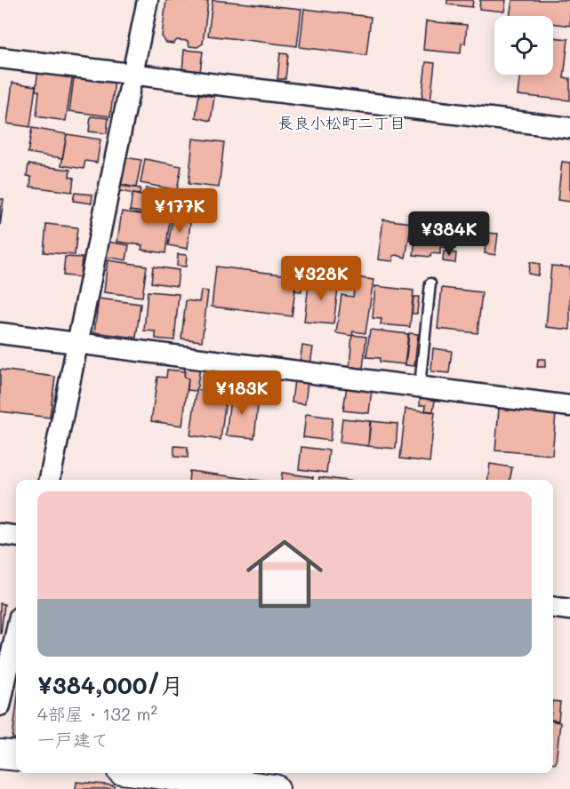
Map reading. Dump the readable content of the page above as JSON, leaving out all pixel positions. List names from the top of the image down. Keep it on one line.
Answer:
{"districts":["長良小松町二丁目"],"page":{"price":["¥177K","¥384K","¥328K","¥183K"],"list":[{"name":"¥384,000/月","note":"4部屋 · 132 m² · 一戸建て"}]}}
